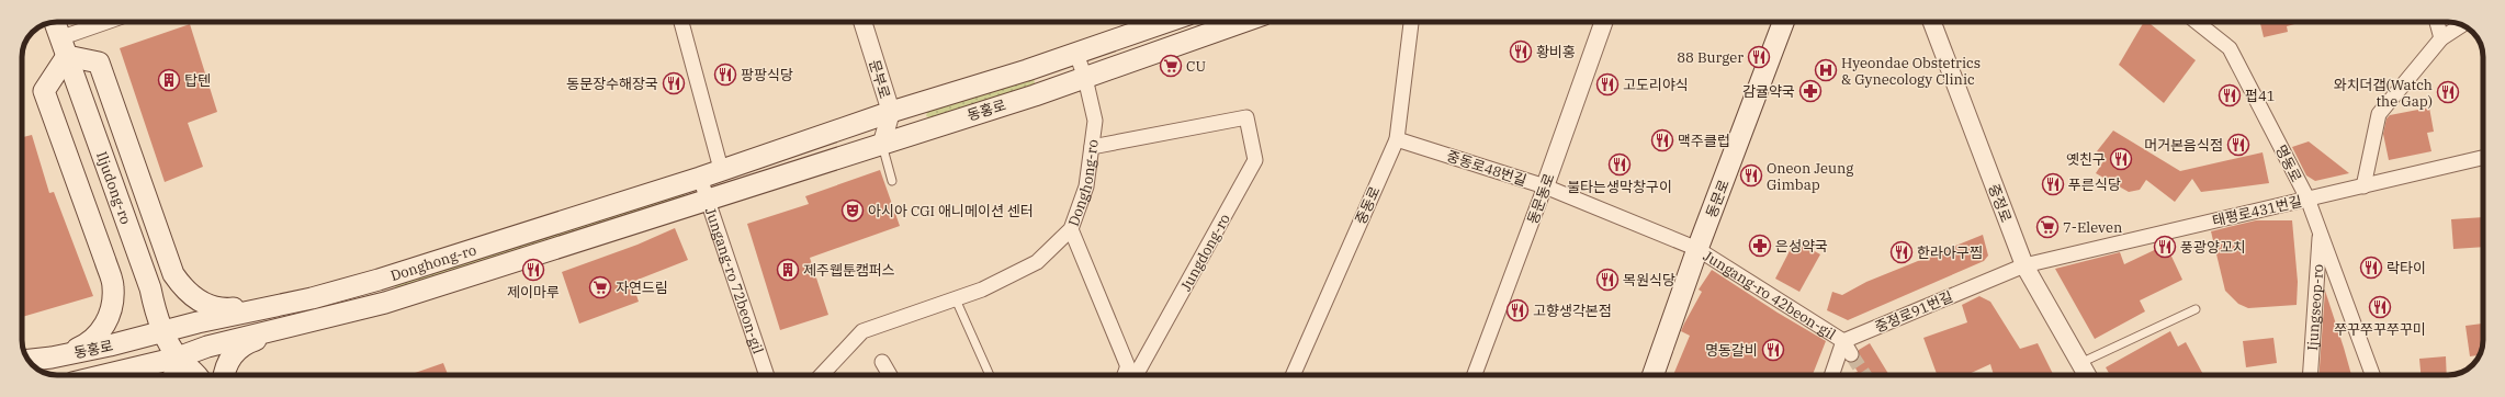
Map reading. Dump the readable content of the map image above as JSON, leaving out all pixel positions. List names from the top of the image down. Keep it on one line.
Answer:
{"streets":{"main road":["동홍로","Donghong-ro","Iljudong-ro","동문로"],"street":["문부로","명동로","중동로48번길","동문동로","중정로","중동로","태평로431번길","Jungdong-ro","Jungang-ro 72beon-gil","Jungang-ro 42beon-gil","Ijungseop-ro","중정로91번길"]},"crossings":[["문부로","동홍로"],["동홍로","Donghong-ro"],["동홍로","Iljudong-ro"],["동홍로","Jungang-ro 72beon-gil"],["명동로","태평로431번길"],["명동로","Ijungseop-ro"],["중동로48번길","동문동로"],["중동로48번길","동문로"],["중동로48번길","중동로"],["중동로48번길","Jungang-ro 42beon-gil"],["Donghong-ro","Iljudong-ro"],["Donghong-ro","Jungdong-ro"],["Donghong-ro","Jungang-ro 72beon-gil"],["동문로","Jungang-ro 42beon-gil"],["중정로","태평로431번길"],["중정로","중정로91번길"],["태평로431번길","중정로91번길"],["Jungang-ro 42beon-gil","중정로91번길"]],"places":{"restaurant":["황비홍","88 Burger","팡팡식당","동문장수해장국","고도리야식","와치더갭(Watch the Gap)","펍41","맥주클럽","머거본음식점","옛친구","불타는생막창구이","Oneon Jeung Gimbap","푸른식당","풍광양꼬치","한라아구찜","락타이","제이마루","목원식당","쭈꾸쭈꾸쭈꾸미","고향생각본점","명동갈비"],"supermarket":["CU","7-Eleven","자연드림"],"hospital":["Hyeondae Obstetrics & Gynecology Clinic"],"building":["탑텐","제주웹툰캠퍼스"],"pharmacy":["감귤약국","은성약국"],"theatre":["아시아 CGI 애니메이션 센터"]}}
